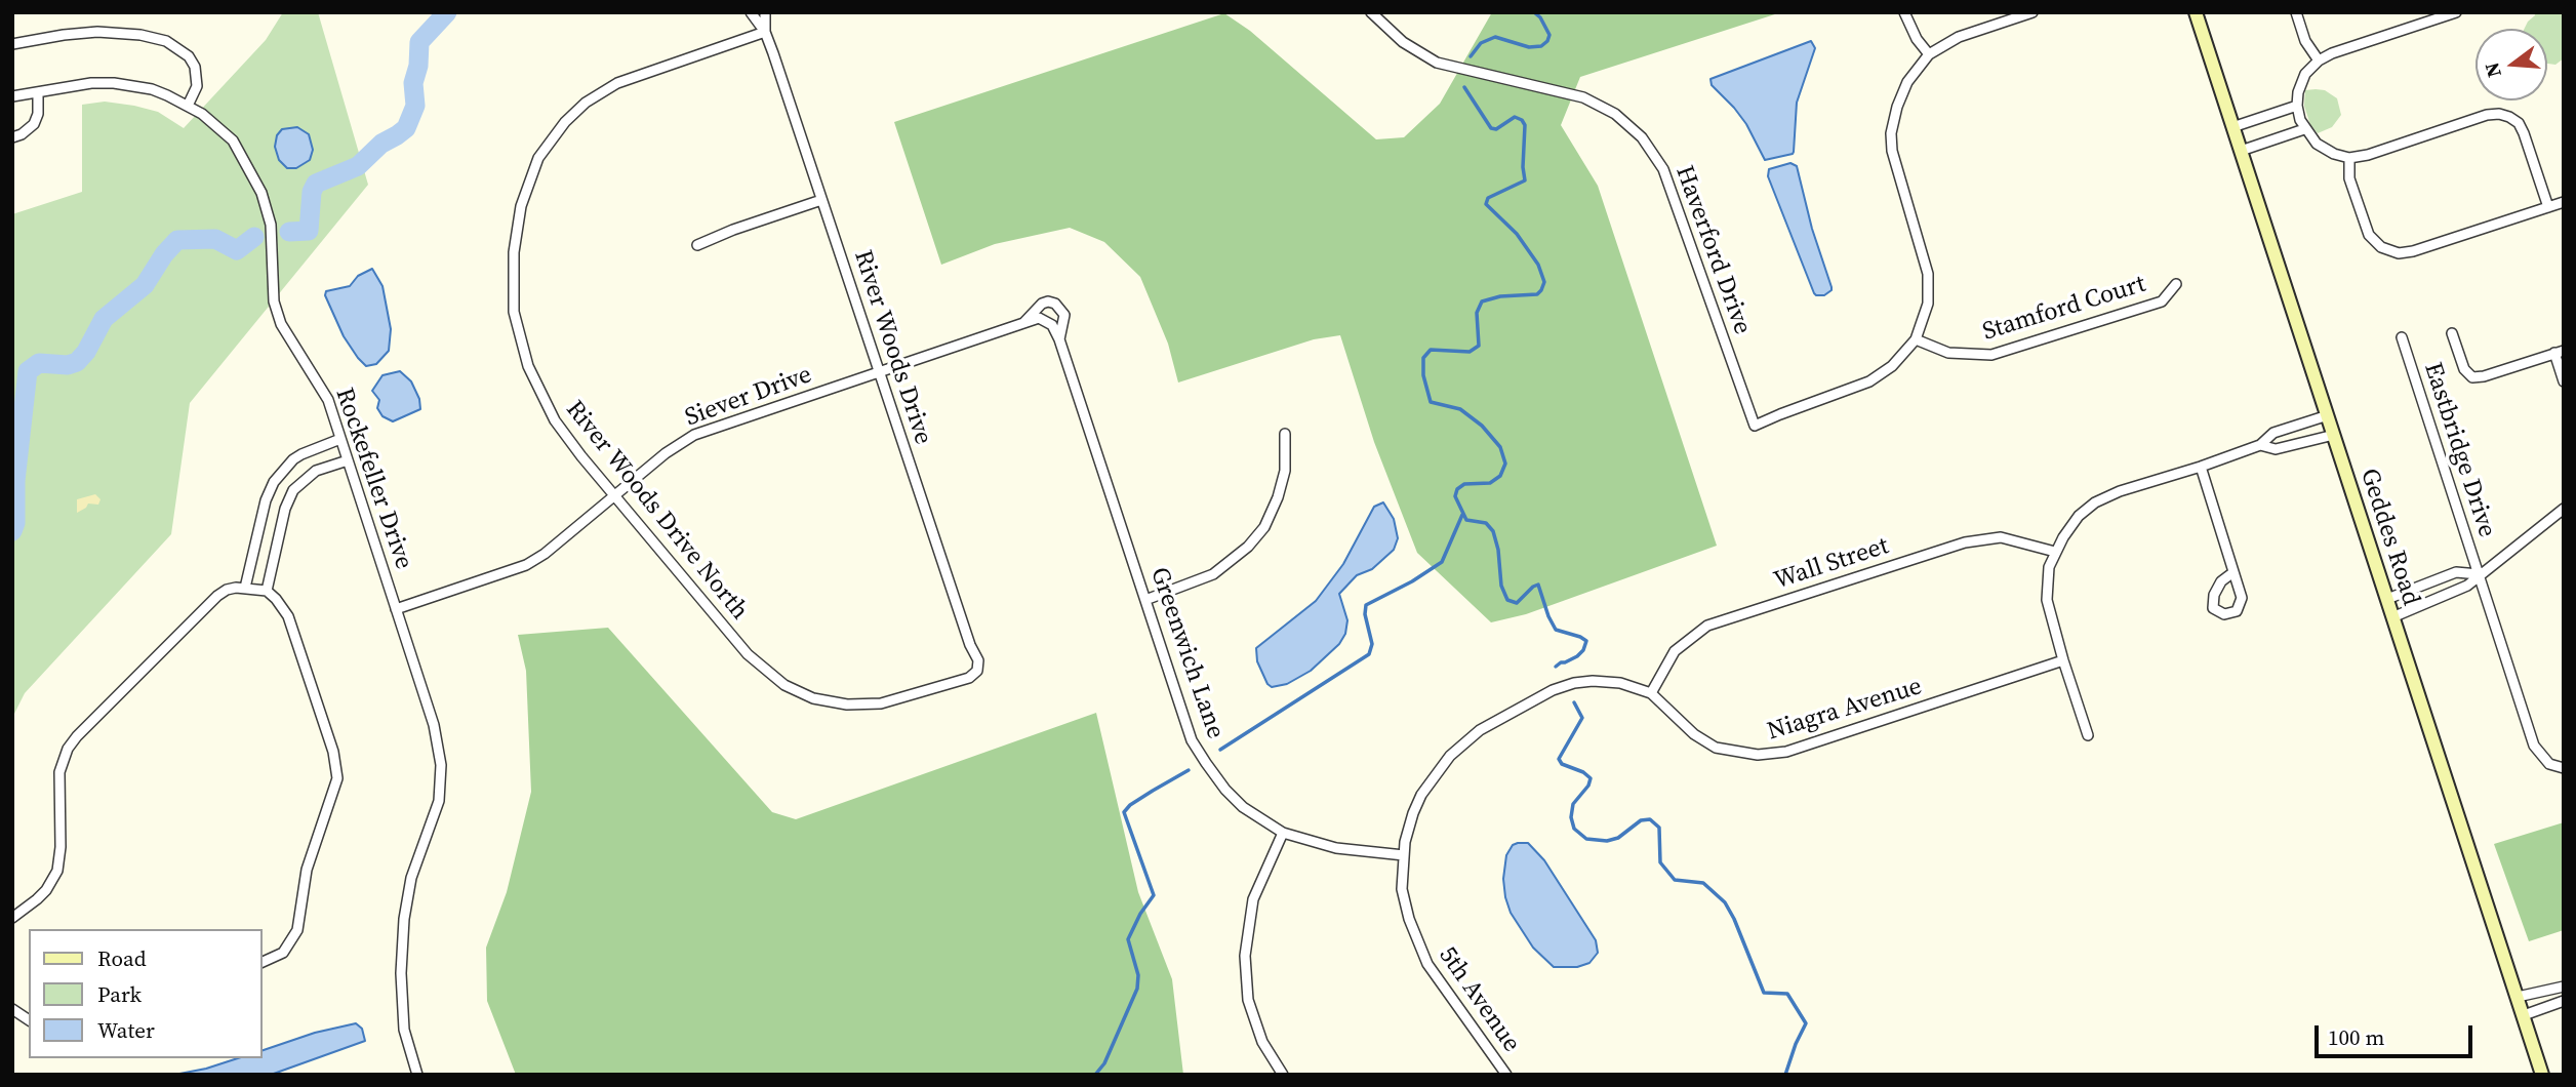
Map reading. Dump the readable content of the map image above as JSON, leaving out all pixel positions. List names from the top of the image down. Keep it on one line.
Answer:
{"streets":{"main road":["Geddes Road"],"street":["Haverford Drive","Stamford Court","River Woods Drive","Siever Drive","Eastbridge Drive","Rockefeller Drive","River Woods Drive North","Wall Street","Greenwich Lane","Niagra Avenue","5th Avenue"]},"crossings":[["Haverford Drive","Stamford Court"],["River Woods Drive","Siever Drive"],["River Woods Drive","River Woods Drive North"],["Siever Drive","Rockefeller Drive"],["Siever Drive","River Woods Drive North"],["Siever Drive","Greenwich Lane"],["Wall Street","Niagra Avenue"],["Wall Street","5th Avenue"],["Greenwich Lane","5th Avenue"],["Niagra Avenue","5th Avenue"]],"legend":["Road","Park","Water"],"scale_bar":"100 m","north":"left"}
